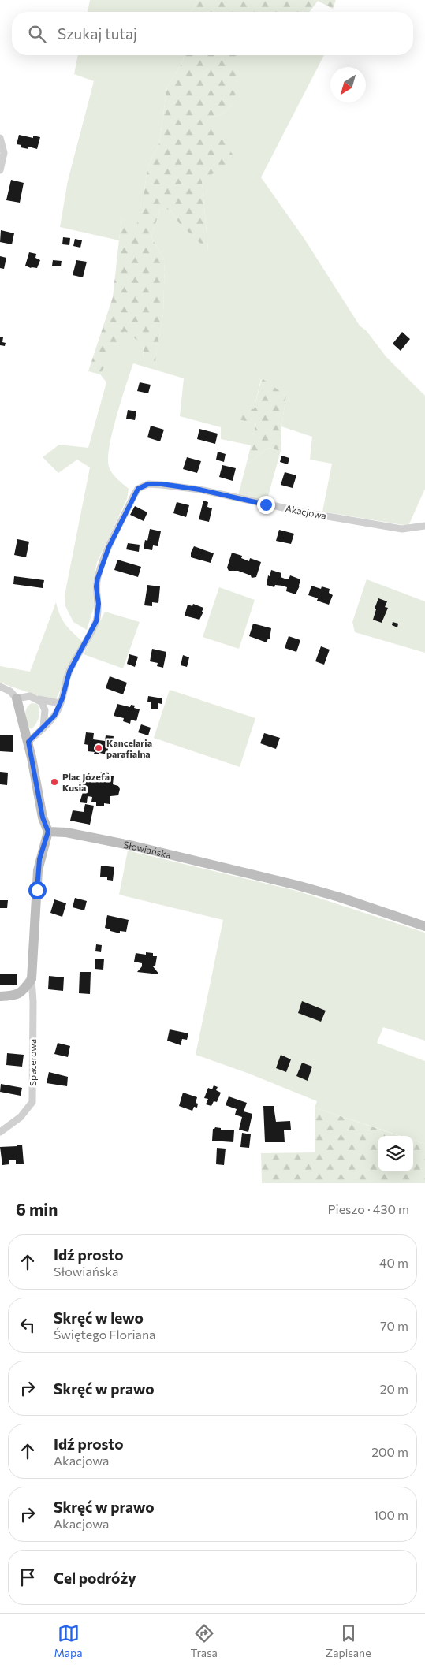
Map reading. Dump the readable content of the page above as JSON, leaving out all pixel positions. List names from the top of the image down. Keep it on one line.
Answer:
{"streets":{"street":["Akacjowa","Słowiańska","Spacerowa"]},"places":["Kancelaria parafialna","Plac Józefa Kusia"],"north":"bottom left","page":{"search":"Szukaj tutaj","heading":["6 min","Pieszo · 430 m"],"list":[["Idź prosto","Słowiańska","40 m"],["Skręć w lewo","Świętego Floriana","70 m"],["Skręć w prawo","20 m"],["Idź prosto","Akacjowa","200 m"],["Skręć w prawo","Akacjowa","100 m"],"Cel podróży"],"nav":["Mapa","Trasa","Zapisane"]}}
